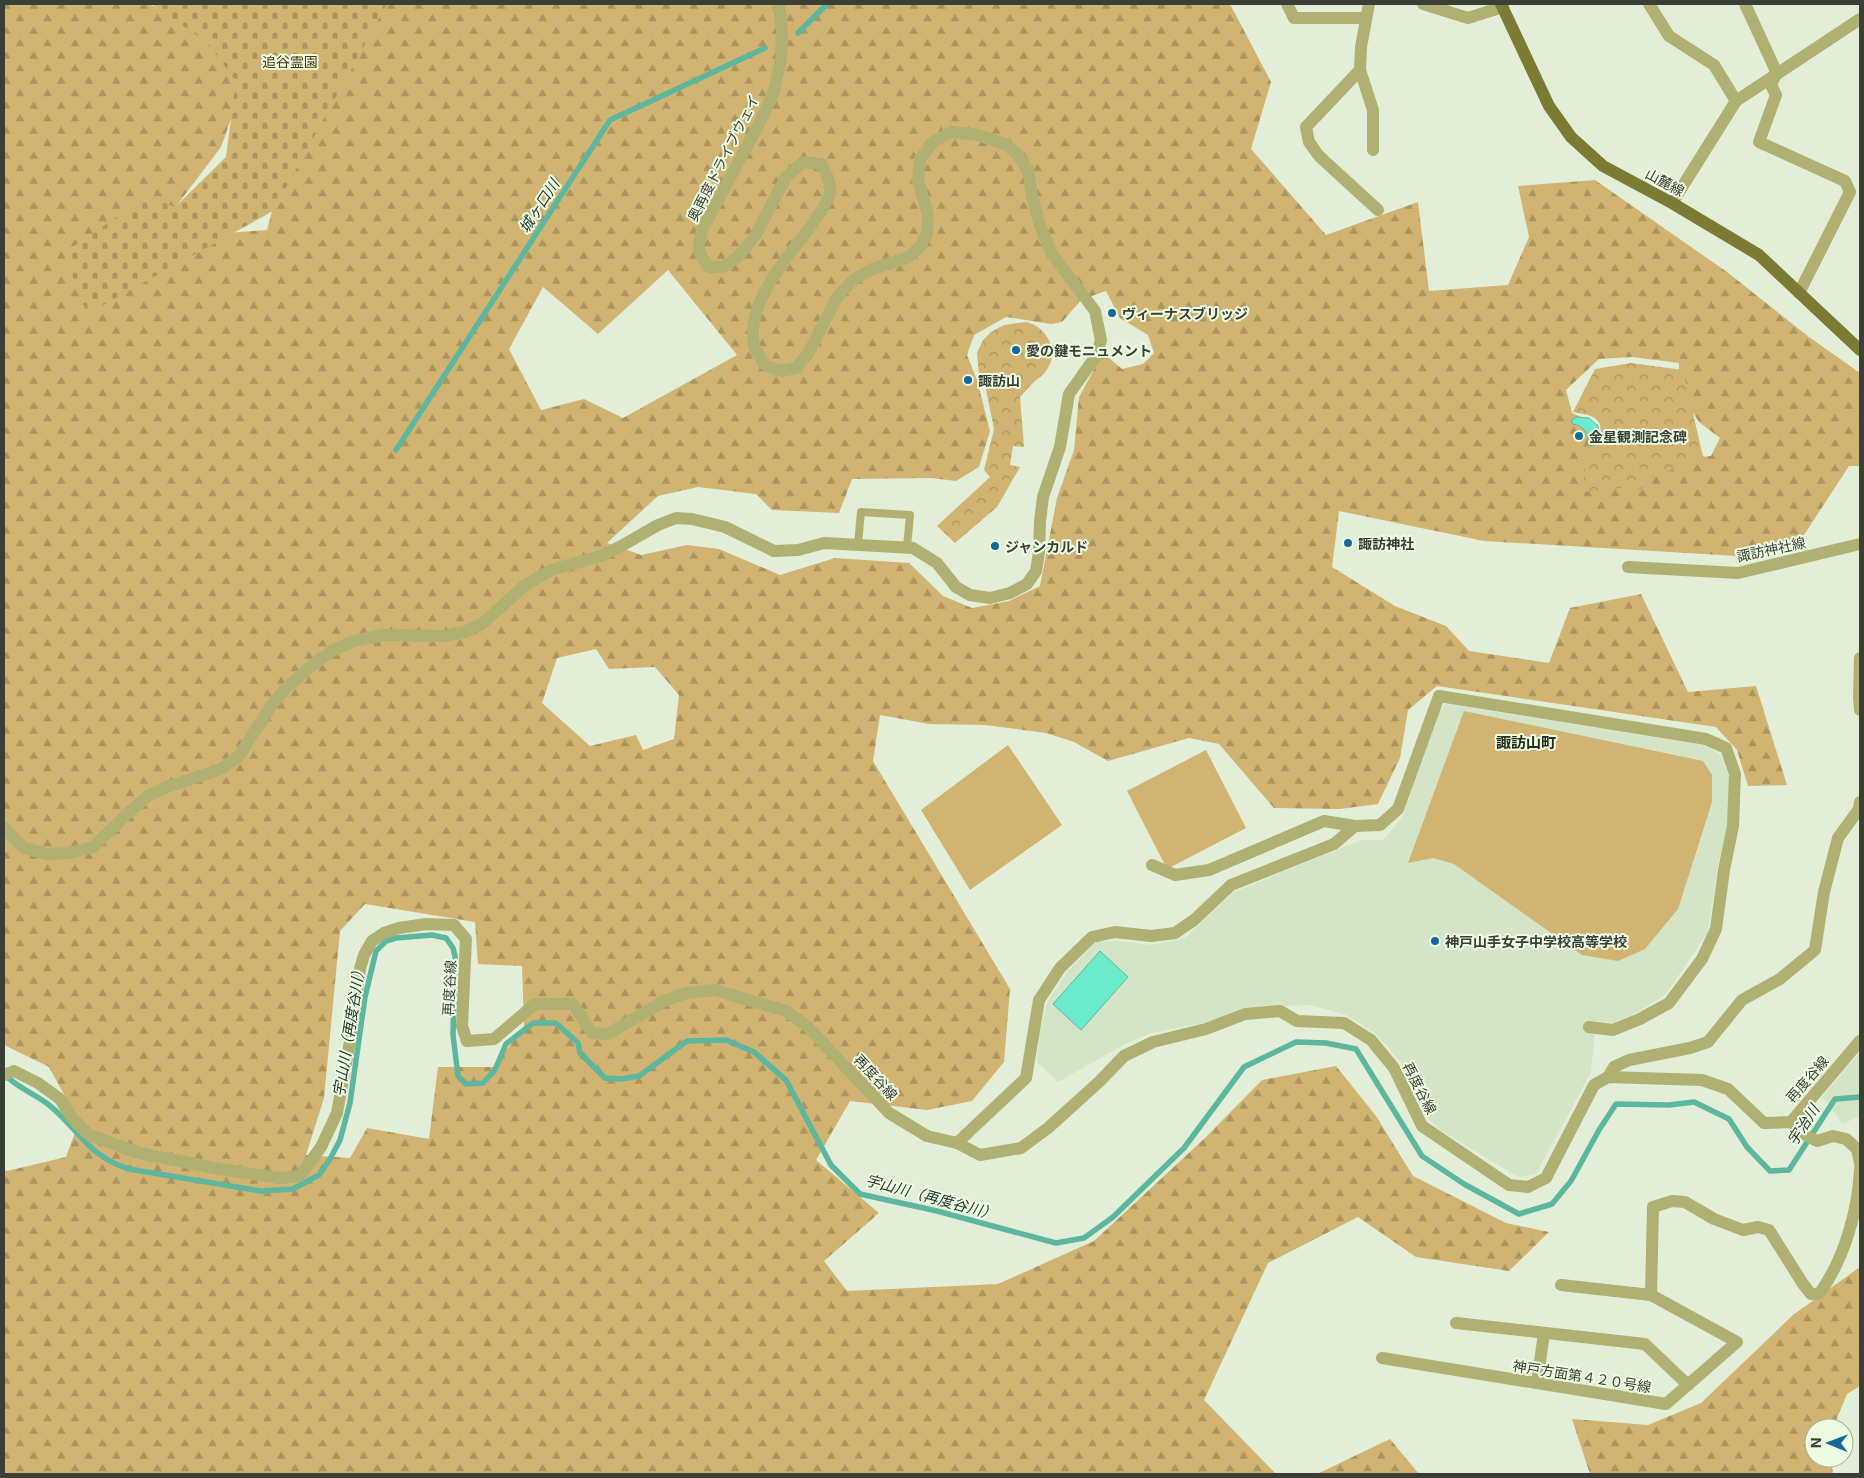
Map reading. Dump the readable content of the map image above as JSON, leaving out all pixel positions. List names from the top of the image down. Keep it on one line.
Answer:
{"streets":{"main road":["山麓線"],"street":["奥再度ドライブウェイ","諏訪神社線","再度谷線","神戸方面第４２０号線"]},"districts":["諏訪山町"],"water":["城ヶ口川","宇山川（再度谷川）","宇治川"],"parks":["追谷霊園"],"places":["ヴィーナスブリッジ","愛の鍵モニュメント","諏訪山","金星観測記念碑","諏訪神社","ジャンカルド","神戸山手女子中学校高等学校"],"north":"left"}
